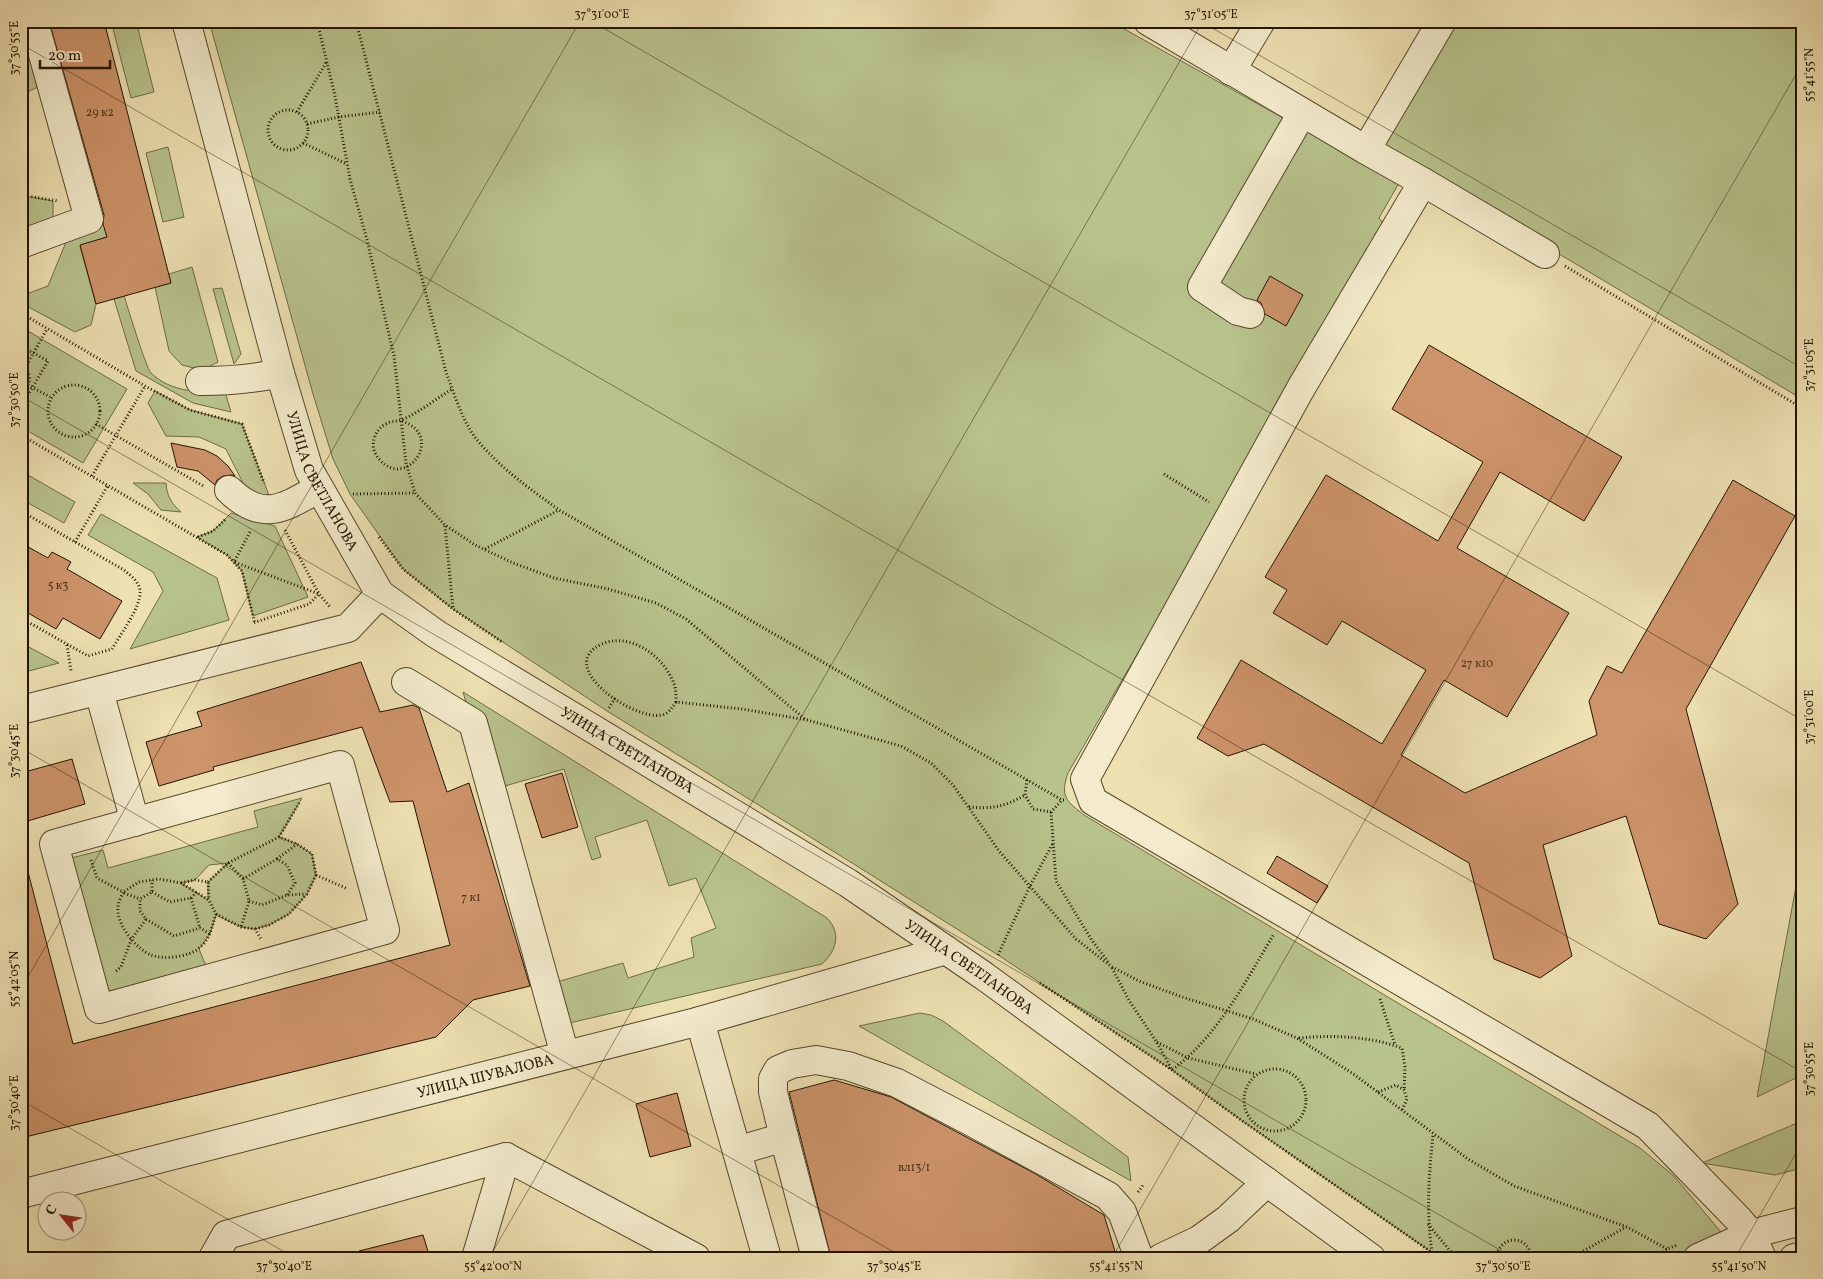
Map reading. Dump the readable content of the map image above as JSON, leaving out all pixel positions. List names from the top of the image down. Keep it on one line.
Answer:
{"streets":{"street":["УЛИЦА СВЕТЛАНОВА","УЛИЦА ШУВАЛОВА"]},"crossings":[["УЛИЦА СВЕТЛАНОВА","УЛИЦА ШУВАЛОВА"]],"house_numbers":["29 к2","5 к3","27 к10","7 к1","вл13/1"],"scale_bar":"20 m","north":"top left","coordinates":["37°31'00\"E","37°31'05\"E","37°30'55\"E","55°41'55\"N","37°30'50\"E","37°30'45\"E","55°42'05\"N","37°30'40\"E","55°42'00\"N","55°41'50\"N"]}
